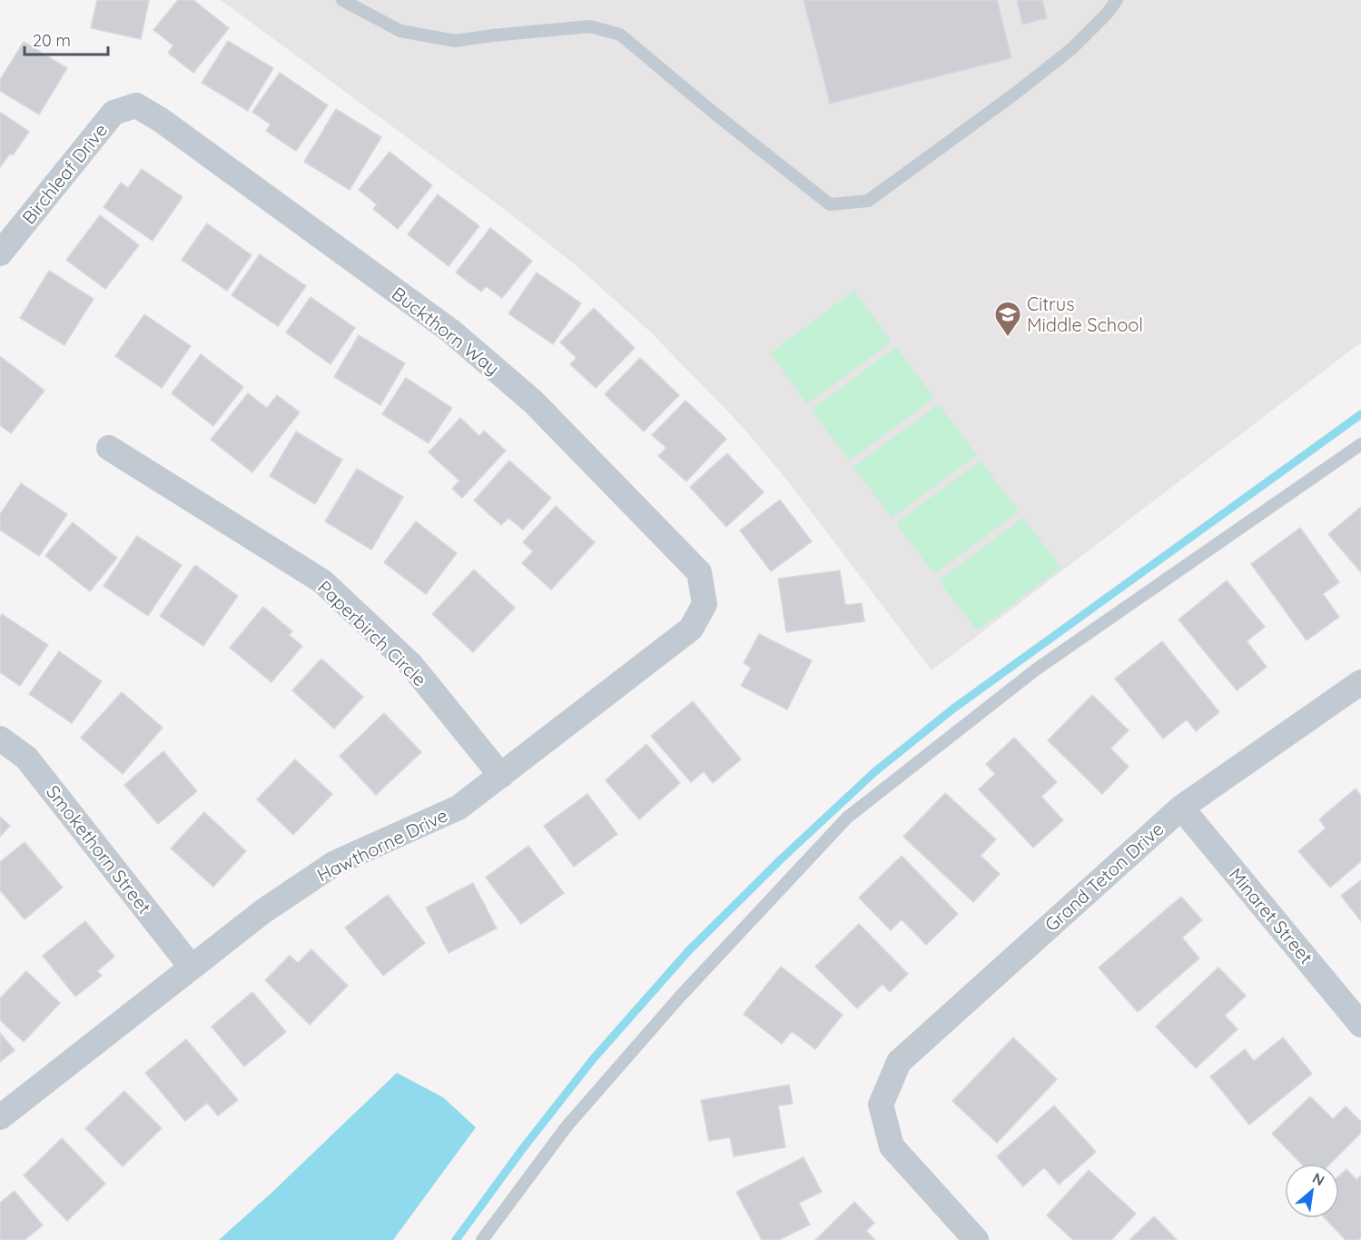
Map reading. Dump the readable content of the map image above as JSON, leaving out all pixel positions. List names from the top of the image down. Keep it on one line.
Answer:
{"streets":{"street":["Birchleaf Drive","Buckthorn Way","Paperbirch Circle","Hawthorne Drive","Smokethorn Street","Grand Teton Drive","Minaret Street"]},"crossings":[["Birchleaf Drive","Buckthorn Way"],["Buckthorn Way","Hawthorne Drive"],["Paperbirch Circle","Hawthorne Drive"],["Hawthorne Drive","Smokethorn Street"],["Grand Teton Drive","Minaret Street"]],"places":{"school or university":["Citrus Middle School"]},"scale_bar":"20 m","north":"top right"}
